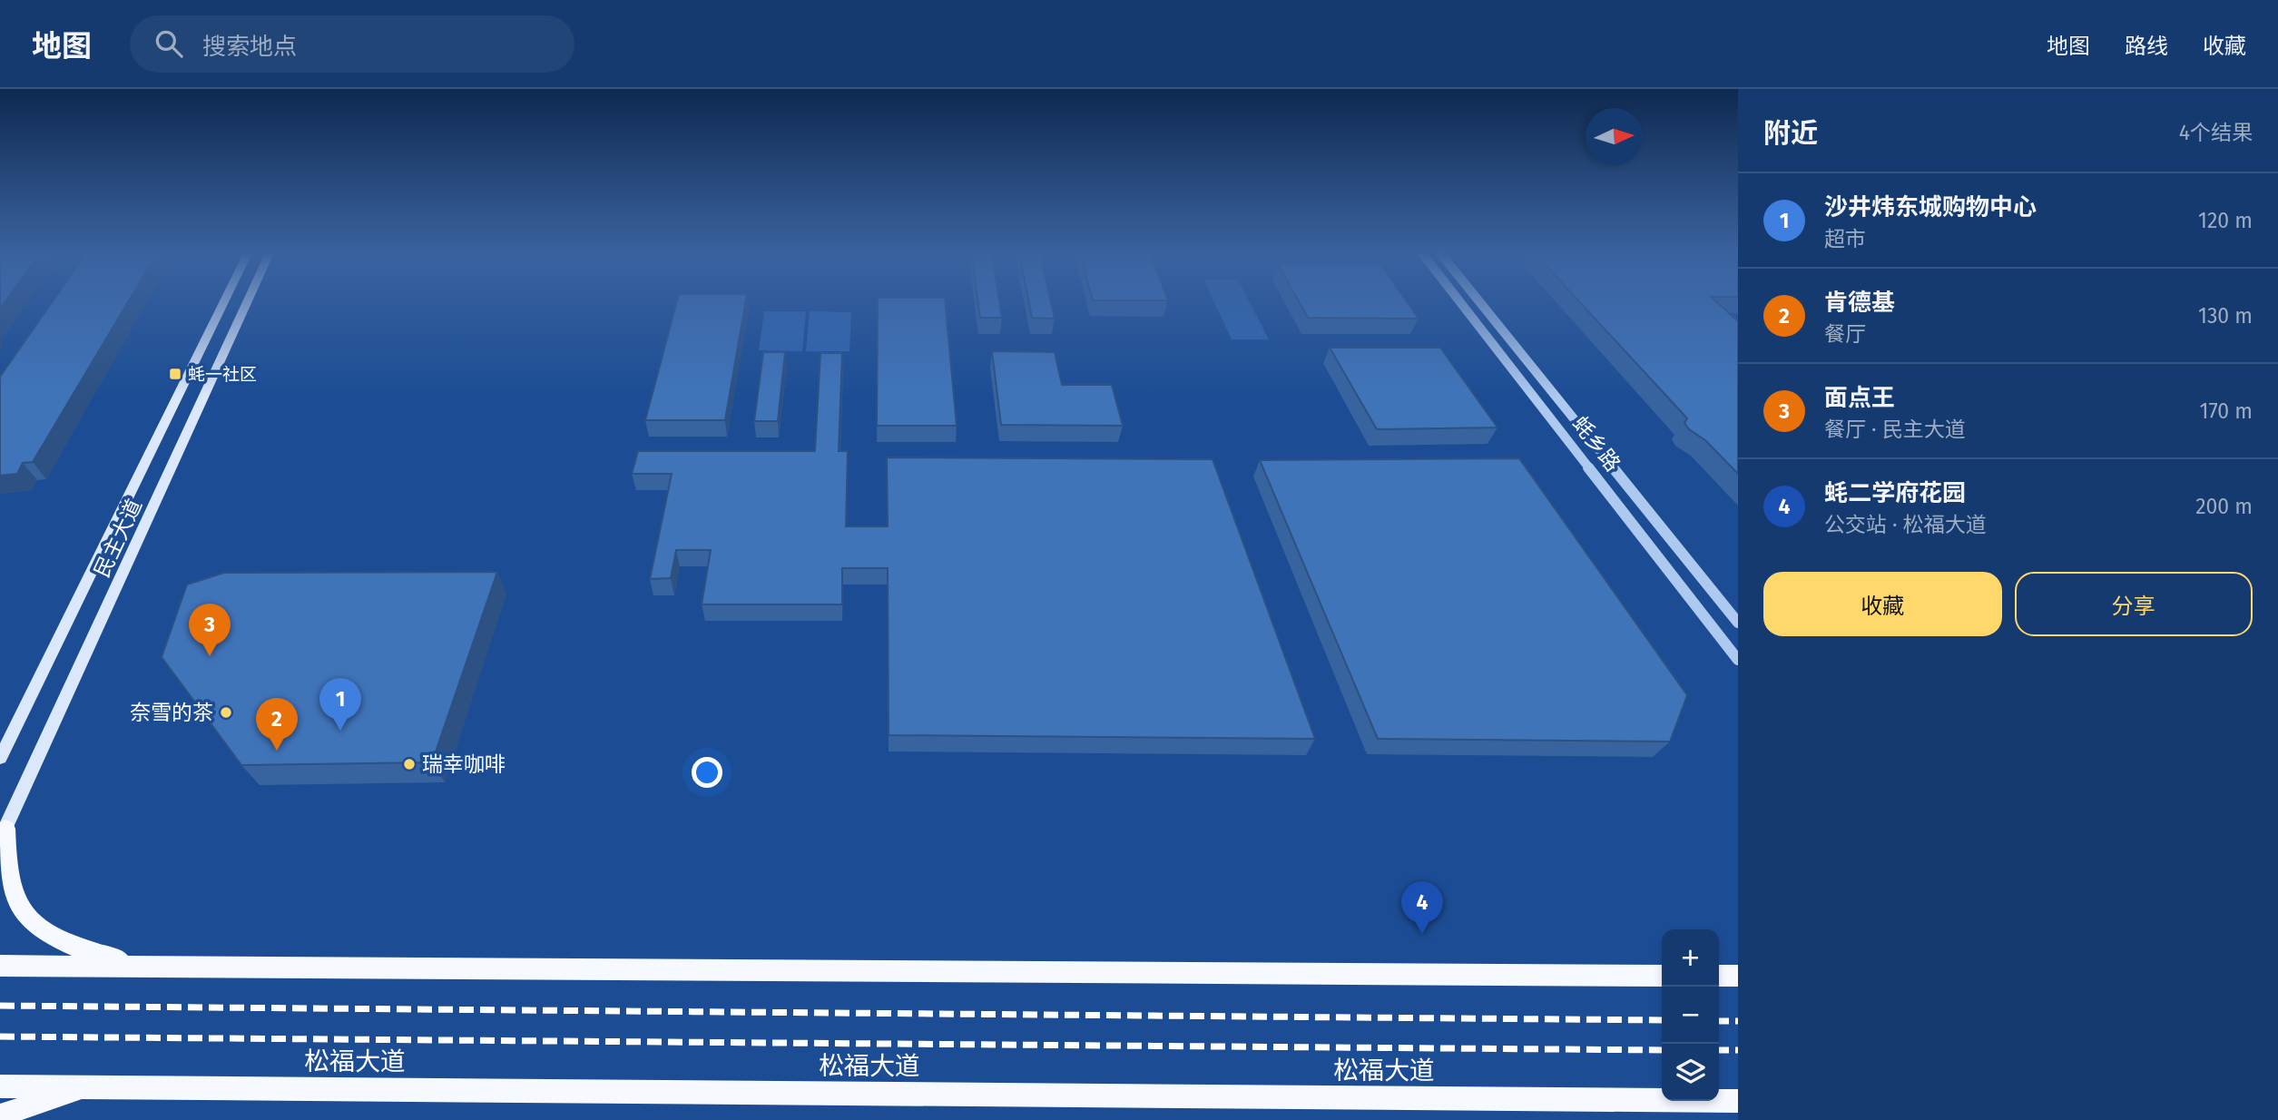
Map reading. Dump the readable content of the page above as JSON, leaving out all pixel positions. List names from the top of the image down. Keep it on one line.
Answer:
{"streets":{"main road":["民主大道","松福大道"],"street":["蚝乡路"]},"places":{"transit":["蚝一社区"],"other":["奈雪的茶","瑞幸咖啡"]},"north":"right","page":{"header":"地图","search":"搜索地点","nav":["地图","路线","收藏"],"heading":["附近","4个结果"],"list":[{"mark":"1","name":"沙井炜东城购物中心","note":"超市","value":"120 m"},{"mark":"2","name":"肯德基","note":"餐厅","value":"130 m"},{"mark":"3","name":"面点王","note":"餐厅 · 民主大道","value":"170 m"},{"mark":"4","name":"蚝二学府花园","note":"公交站 · 松福大道","value":"200 m"}],"buttons":["收藏","分享"],"pins":["3","1","2","4"],"map_buttons":["+","−"]}}
